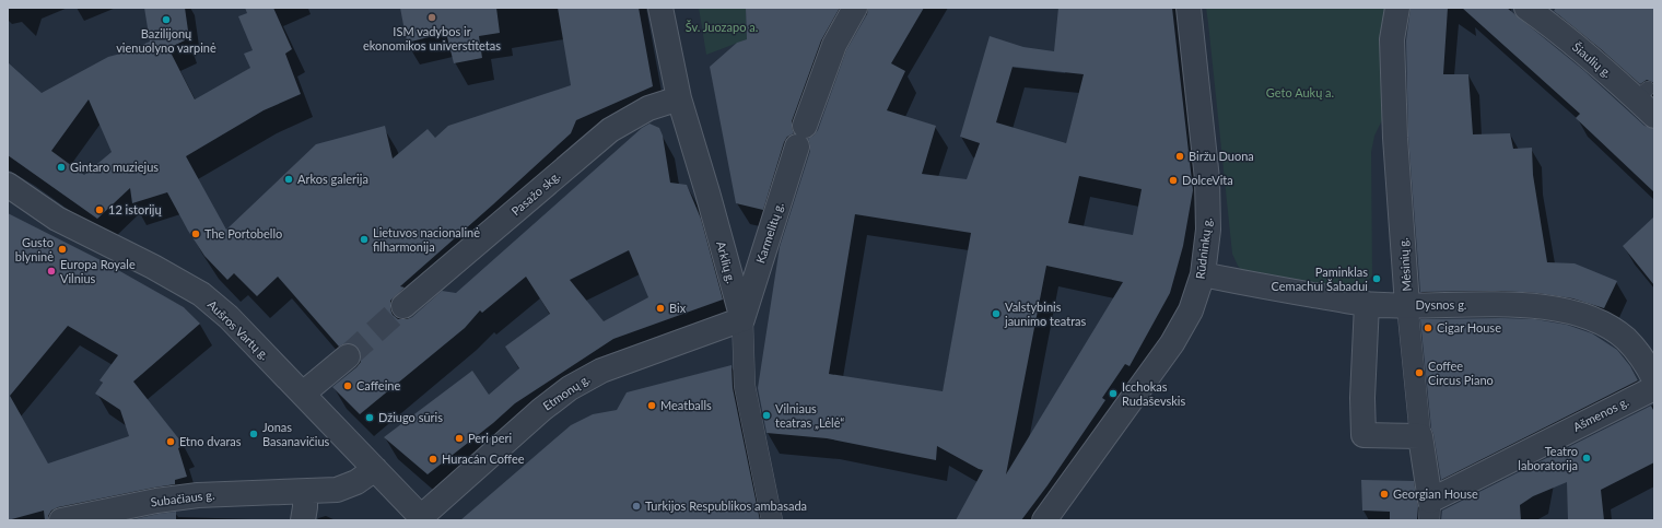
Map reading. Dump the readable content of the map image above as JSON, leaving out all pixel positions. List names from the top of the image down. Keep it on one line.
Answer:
{"streets":{"street":["Šiaulių g.","Pasažo skg.","Karmelitų g.","Rūdninkų g.","Arklių g.","Mėsinių g.","Dysnos g.","Aušros Vartų g.","Etmonų g.","Ašmenos g.","Subačiaus g."]},"crossings":[["Pasažo skg.","Arklių g."],["Karmelitų g.","Arklių g."],["Karmelitų g.","Etmonų g."],["Rūdninkų g.","Dysnos g."],["Arklių g.","Etmonų g."],["Mėsinių g.","Dysnos g."],["Mėsinių g.","Ašmenos g."],["Aušros Vartų g.","Etmonų g."],["Aušros Vartų g.","Subačiaus g."]],"parks":["Šv. Juozapo a.","Geto Aukų a."],"places":["ISM vadybos ir ekonomikos universtitetas","Bazilijonų vienuolyno varpinė","Biržu Duona","Gintaro muziejus","Arkos galerija","DolceVita","12 istorijų","The Portobello","Lietuvos nacionalinė filharmonija","Gusto blyninė","Europa Royale Vilnius","Paminklas Cemachui Šabadui","Bix","Valstybinis jaunimo teatras","Cigar House","Coffee Circus Piano","Caffeine","Icchokas Rudaševskis","Meatballs","Vilniaus teatras „Lėlė“","Džiugo sūris","Jonas Basanavičius","Peri peri","Etno dvaras","Teatro laboratorija","Huracán Coffee","Georgian House","Turkijos Respublikos ambasada"]}
